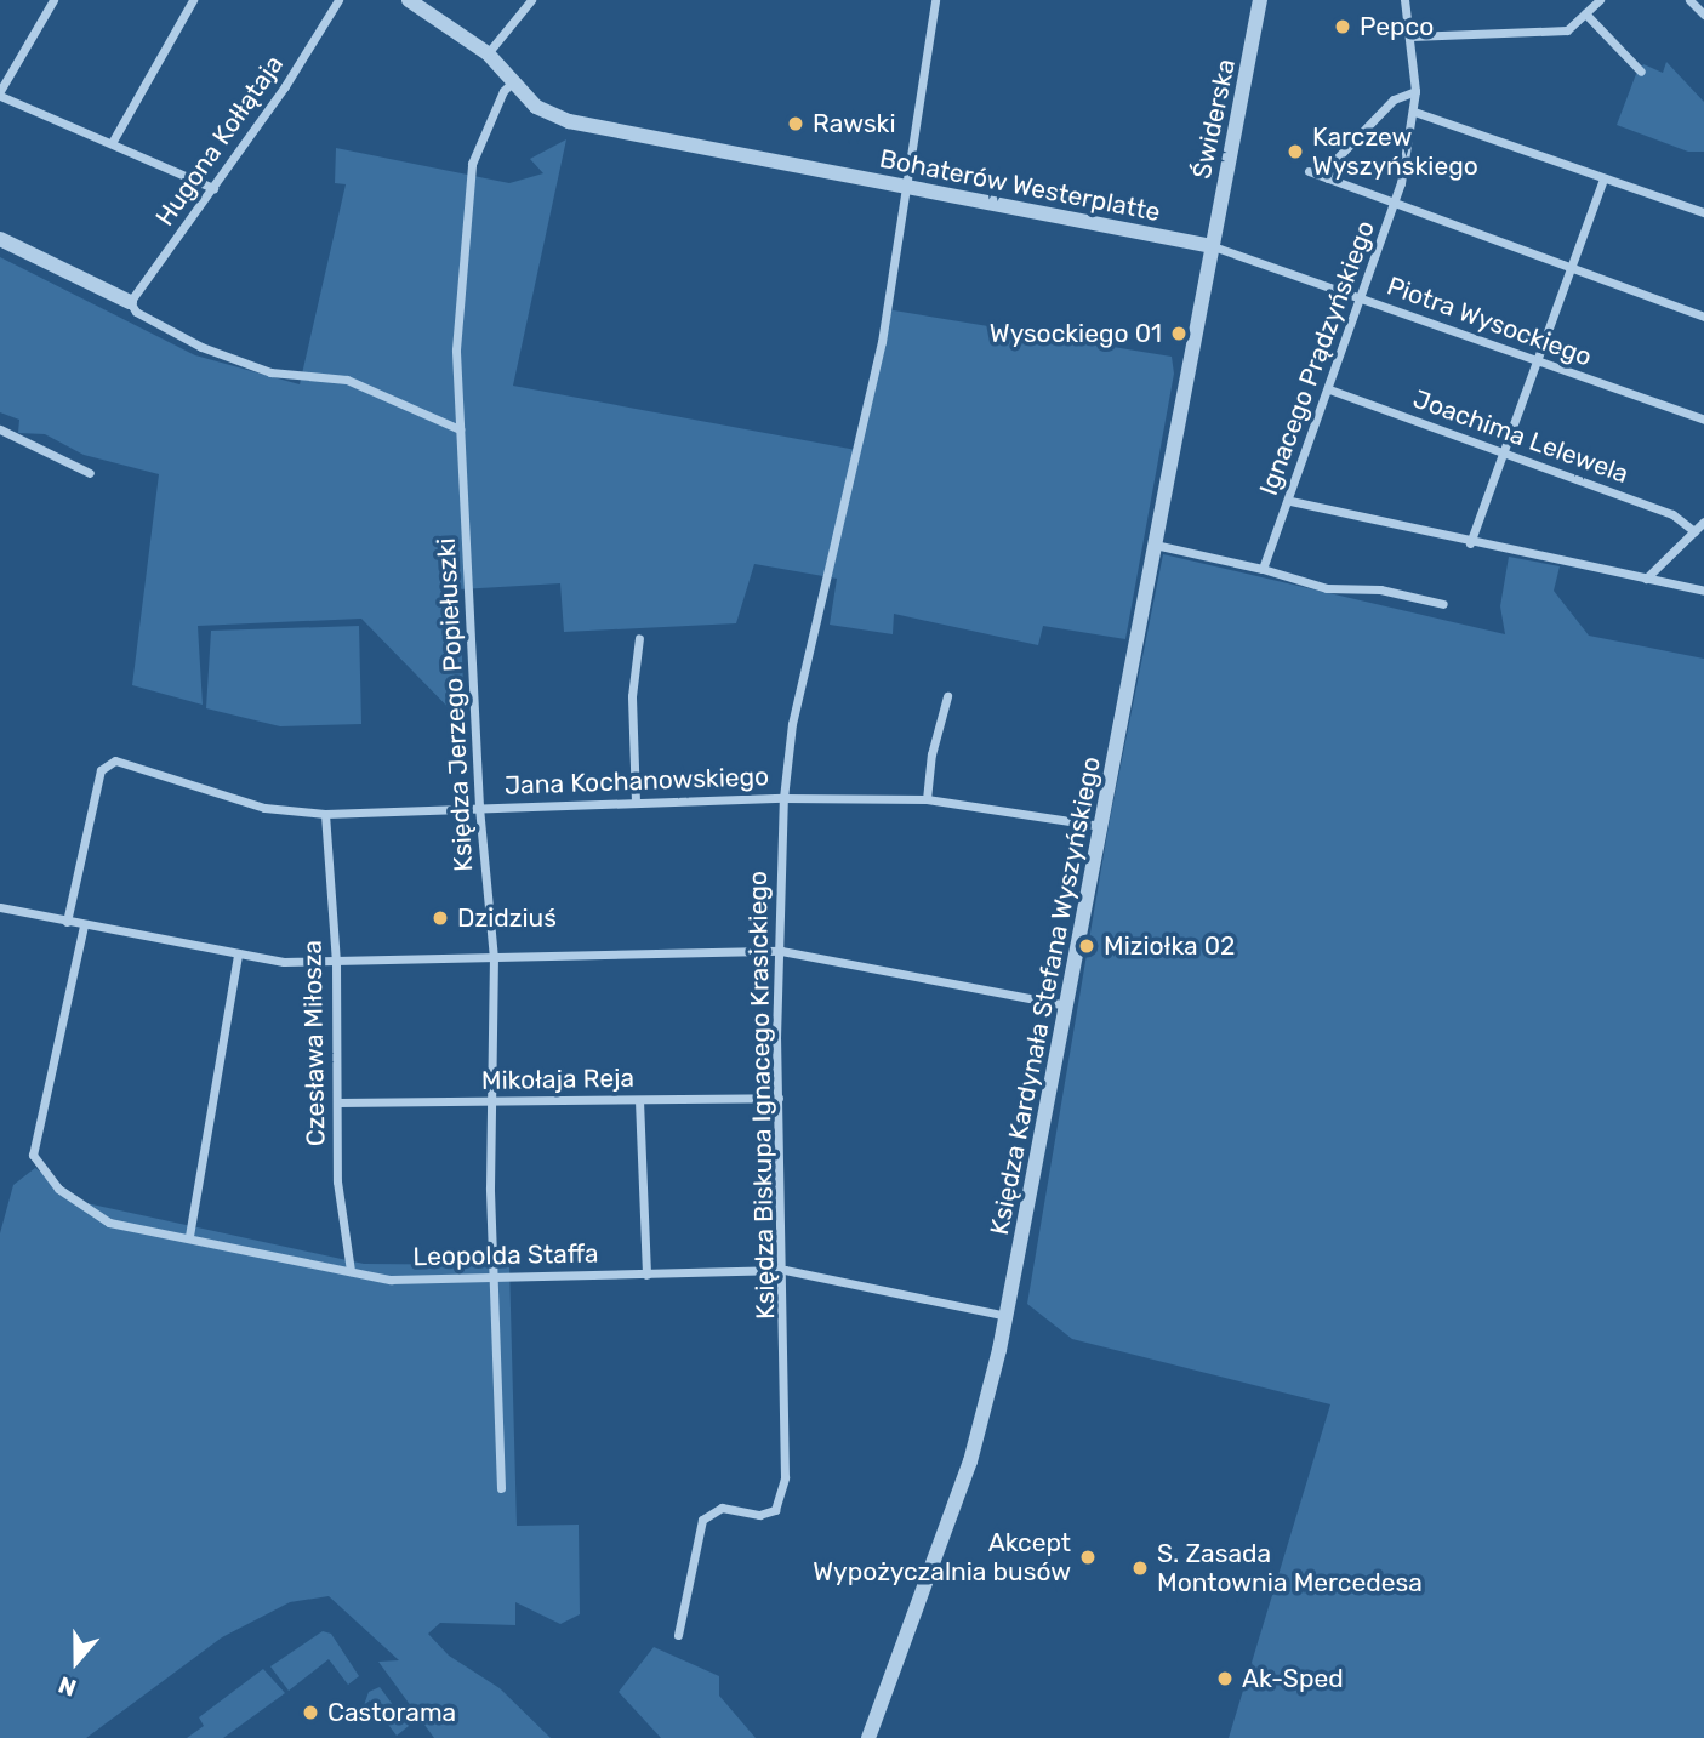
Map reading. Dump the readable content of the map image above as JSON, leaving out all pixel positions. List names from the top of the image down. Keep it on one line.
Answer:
{"streets":{"street":["Świderska","Hugona Kołłątaja","Bohaterów Westerplatte","Piotra Wysockiego","Ignacego Prądzyńskiego","Joachima Lelewela","Księdza Jerzego Popiełuszki","Jana Kochanowskiego","Księdza Kardynała Stefana Wyszyńskiego","Czesława Miłosza","Mikołaja Reja","Księdza Biskupa Ignacego Krasickiego","Leopolda Staffa"]},"crossings":[["Świderska","Bohaterów Westerplatte"],["Świderska","Piotra Wysockiego"],["Świderska","Księdza Kardynała Stefana Wyszyńskiego"],["Bohaterów Westerplatte","Piotra Wysockiego"],["Bohaterów Westerplatte","Księdza Jerzego Popiełuszki"],["Bohaterów Westerplatte","Księdza Kardynała Stefana Wyszyńskiego"],["Bohaterów Westerplatte","Księdza Biskupa Ignacego Krasickiego"],["Piotra Wysockiego","Ignacego Prądzyńskiego"],["Piotra Wysockiego","Księdza Kardynała Stefana Wyszyńskiego"],["Ignacego Prądzyńskiego","Joachima Lelewela"],["Księdza Jerzego Popiełuszki","Jana Kochanowskiego"],["Księdza Jerzego Popiełuszki","Mikołaja Reja"],["Księdza Jerzego Popiełuszki","Leopolda Staffa"],["Jana Kochanowskiego","Księdza Kardynała Stefana Wyszyńskiego"],["Jana Kochanowskiego","Czesława Miłosza"],["Jana Kochanowskiego","Księdza Biskupa Ignacego Krasickiego"],["Księdza Kardynała Stefana Wyszyńskiego","Leopolda Staffa"],["Czesława Miłosza","Mikołaja Reja"],["Czesława Miłosza","Leopolda Staffa"],["Mikołaja Reja","Księdza Biskupa Ignacego Krasickiego"],["Księdza Biskupa Ignacego Krasickiego","Leopolda Staffa"]],"places":["Pepco","Rawski","Karczew Wyszyńskiego","Wysockiego 01","Dzidziuś","Miziołka 02","Akcept Wypożyczalnia busów","S. Zasada Montownia Mercedesa","Ak-Sped","Castorama"],"north":"bottom"}
